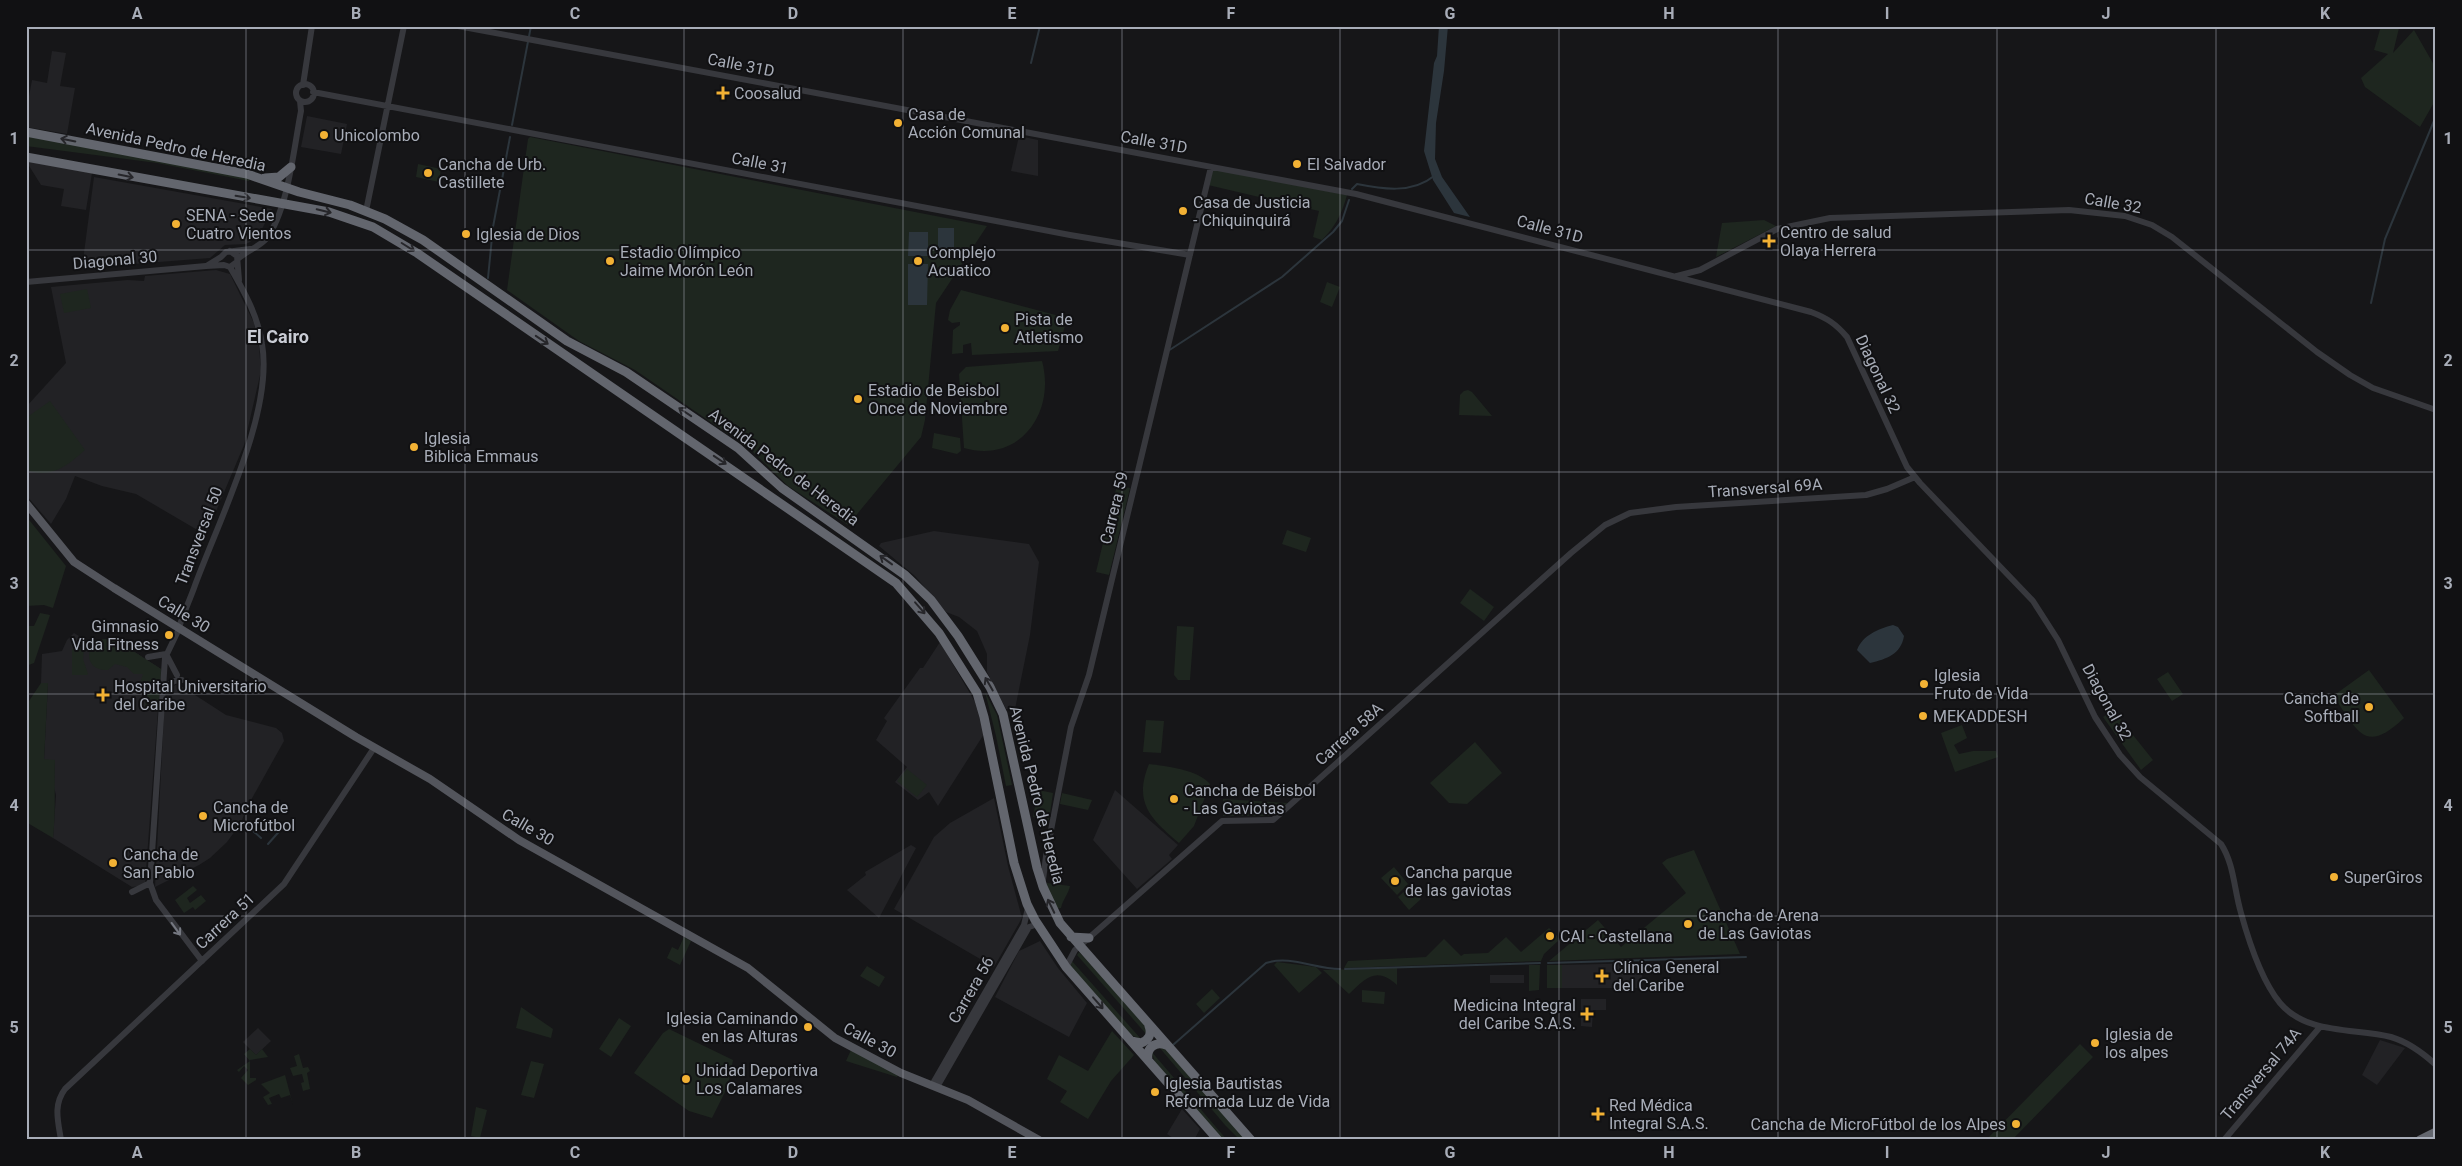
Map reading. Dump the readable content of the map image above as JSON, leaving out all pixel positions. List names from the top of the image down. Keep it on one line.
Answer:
{"streets":{"highway":["Avenida Pedro de Heredia"],"main road":["Calle 30"],"street":["Calle 31D","Calle 31","Calle 32","Diagonal 30","Diagonal 32","Transversal 69A","Carrera 59","Transversal 50","Carrera 58A","Carrera 51","Carrera 56","Transversal 74A"]},"crossings":[["Calle 31D","Calle 32"],["Calle 31D","Diagonal 32"],["Calle 31D","Carrera 59"],["Avenida Pedro de Heredia","Carrera 59"],["Avenida Pedro de Heredia","Carrera 58A"],["Avenida Pedro de Heredia","Carrera 56"],["Calle 31","Carrera 59"],["Diagonal 30","Transversal 50"],["Diagonal 32","Transversal 69A"],["Diagonal 32","Transversal 74A"],["Transversal 69A","Carrera 58A"],["Transversal 50","Calle 30"],["Transversal 50","Carrera 51"],["Calle 30","Carrera 51"],["Calle 30","Carrera 56"]],"districts":["El Cairo"],"places":{"health":["Coosalud","Centro de salud Olaya Herrera","Hospital Universitario del Caribe","Clínica General del Caribe","Medicina Integral del Caribe S.A.S.","Red Médica Integral S.A.S."],"other":["Casa de Acción Comunal","Unicolombo","El Salvador","Cancha de Urb. Castillete","Casa de Justicia - Chiquinquirá","SENA - Sede Cuatro Vientos","Iglesia de Dios","Estadio Olímpico Jaime Morón León","Complejo Acuatico","Pista de Atletismo","Estadio de Beisbol Once de Noviembre","Iglesia Biblica Emmaus","Gimnasio Vida Fitness","Iglesia Fruto de Vida","Cancha de Softball","MEKADDESH","Cancha de Béisbol - Las Gaviotas","Cancha de Microfútbol","Cancha de San Pablo","SuperGiros","Cancha parque de las gaviotas","Cancha de Arena de Las Gaviotas","CAI - Castellana","Iglesia Caminando en las Alturas","Iglesia de los alpes","Unidad Deportiva Los Calamares","Iglesia Bautistas Reformada Luz de Vida","Cancha de MicroFútbol de los Alpes"]},"grid":{"columns":["A","B","C","D","E","F","G","H","I","J","K"],"rows":["1","2","3","4","5"]}}
